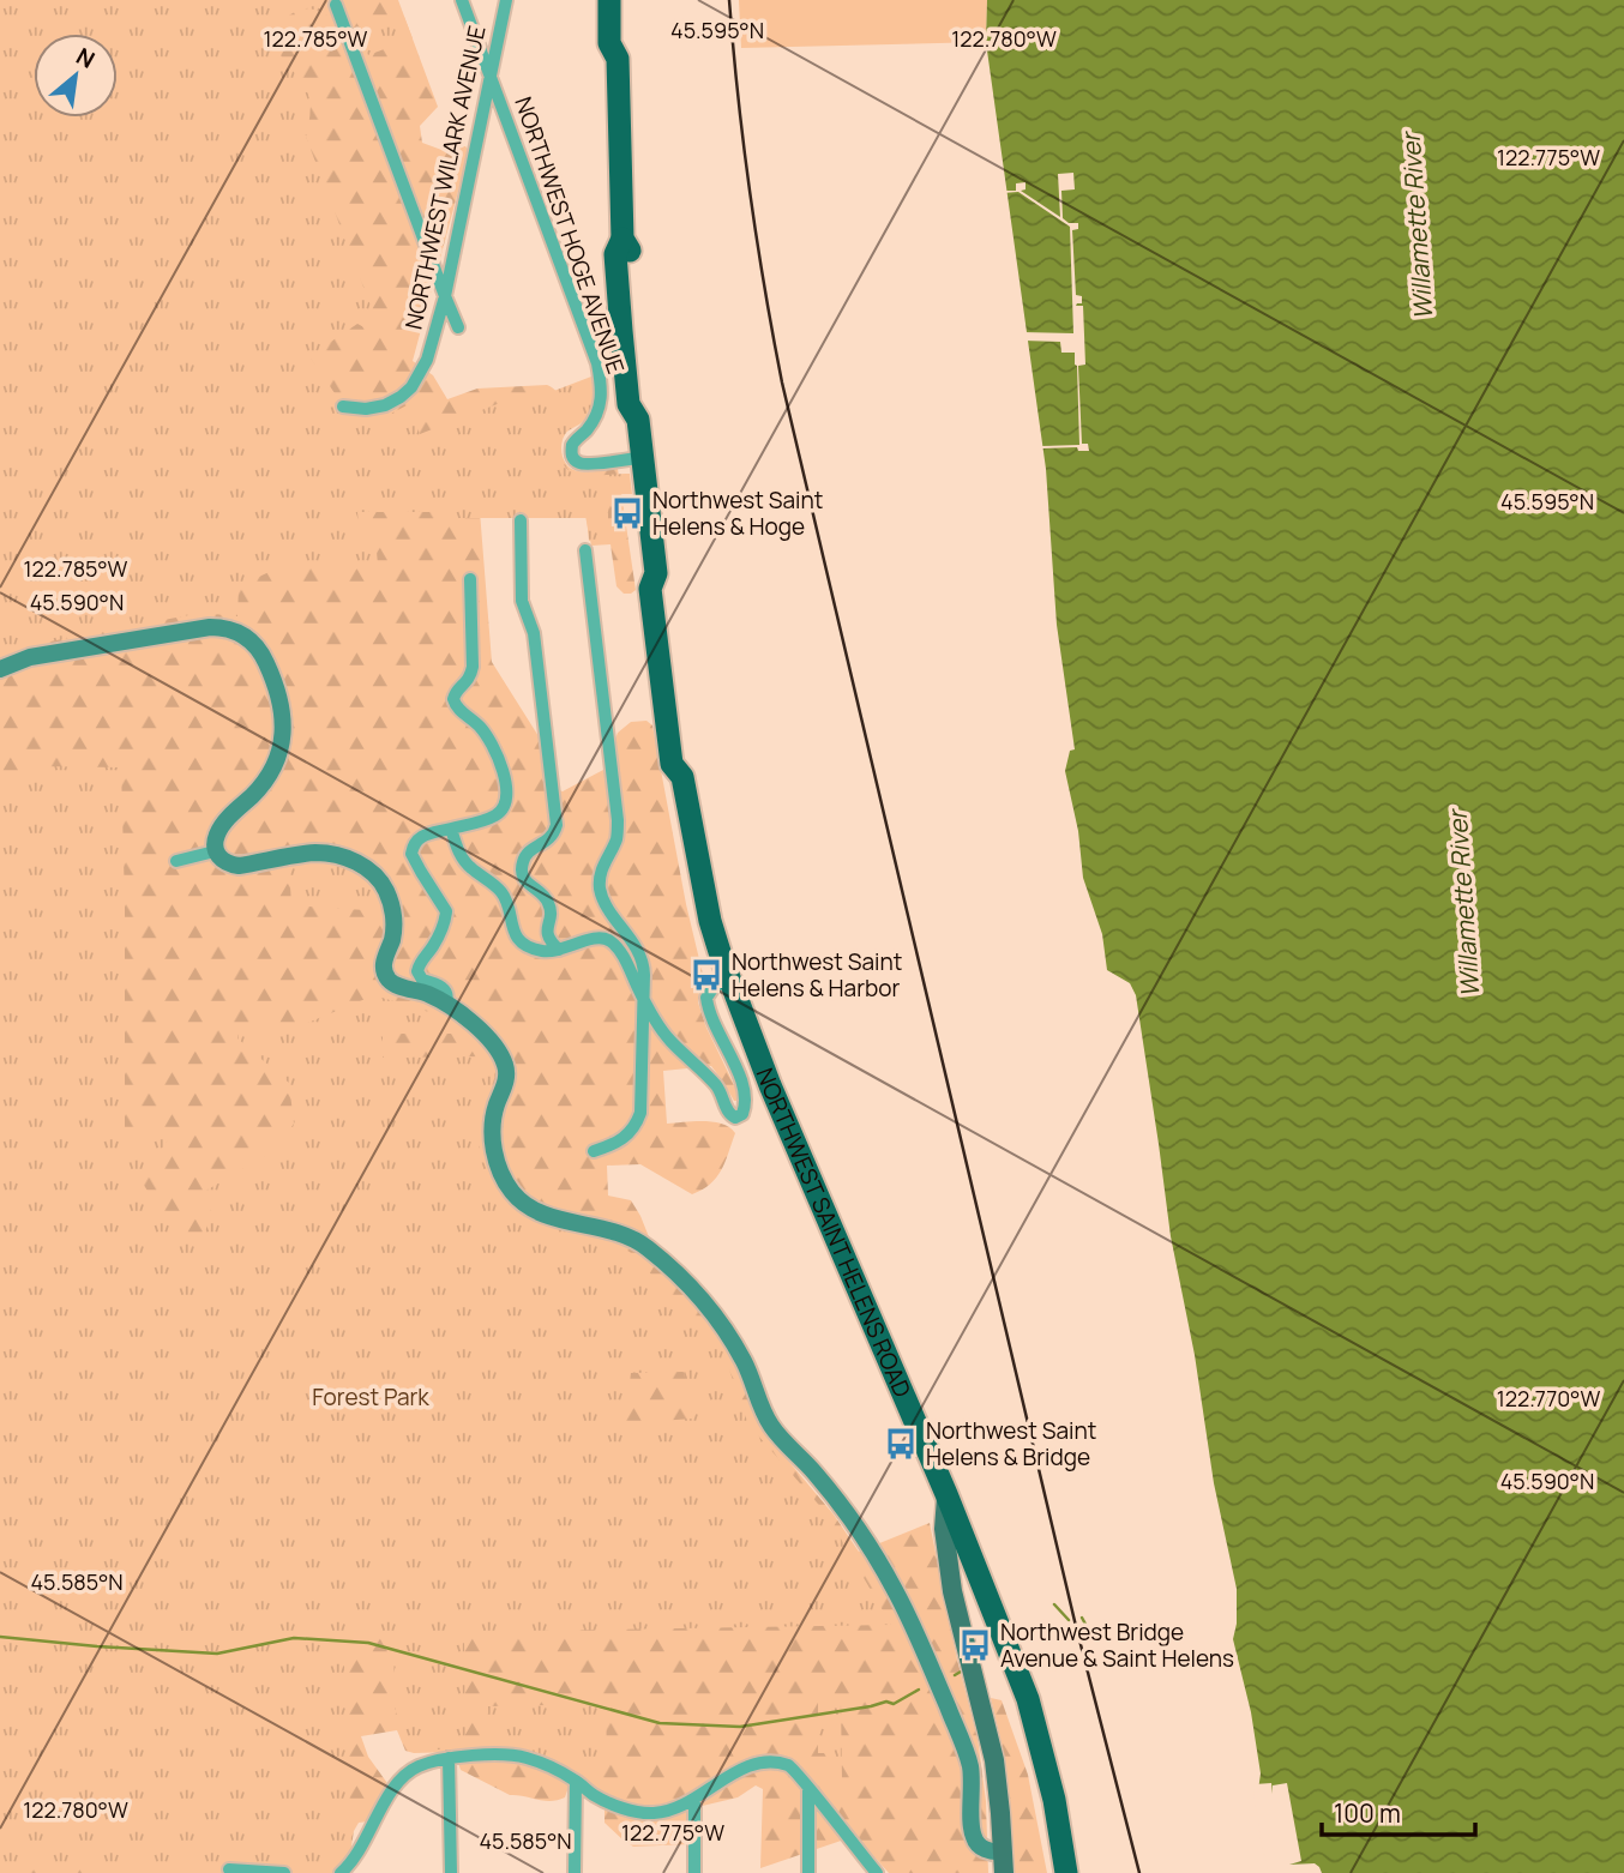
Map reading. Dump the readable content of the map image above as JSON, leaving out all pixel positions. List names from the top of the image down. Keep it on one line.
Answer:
{"streets":{"highway":["NORTHWEST SAINT HELENS ROAD"],"street":["NORTHWEST WILARK AVENUE","NORTHWEST HOGE AVENUE"]},"crossings":[["NORTHWEST WILARK AVENUE","NORTHWEST HOGE AVENUE"],["NORTHWEST HOGE AVENUE","NORTHWEST SAINT HELENS ROAD"]],"water":["Willamette River"],"parks":["Forest Park"],"places":{"bus stop":["Northwest Saint Helens & Hoge","Northwest Saint Helens & Harbor","Northwest Saint Helens & Bridge","Northwest Bridge Avenue & Saint Helens"]},"scale_bar":"100 m","north":"top right","coordinates":["45.595°N","122.785°W","122.780°W","122.775°W","45.590°N","122.770°W","45.585°N"]}
